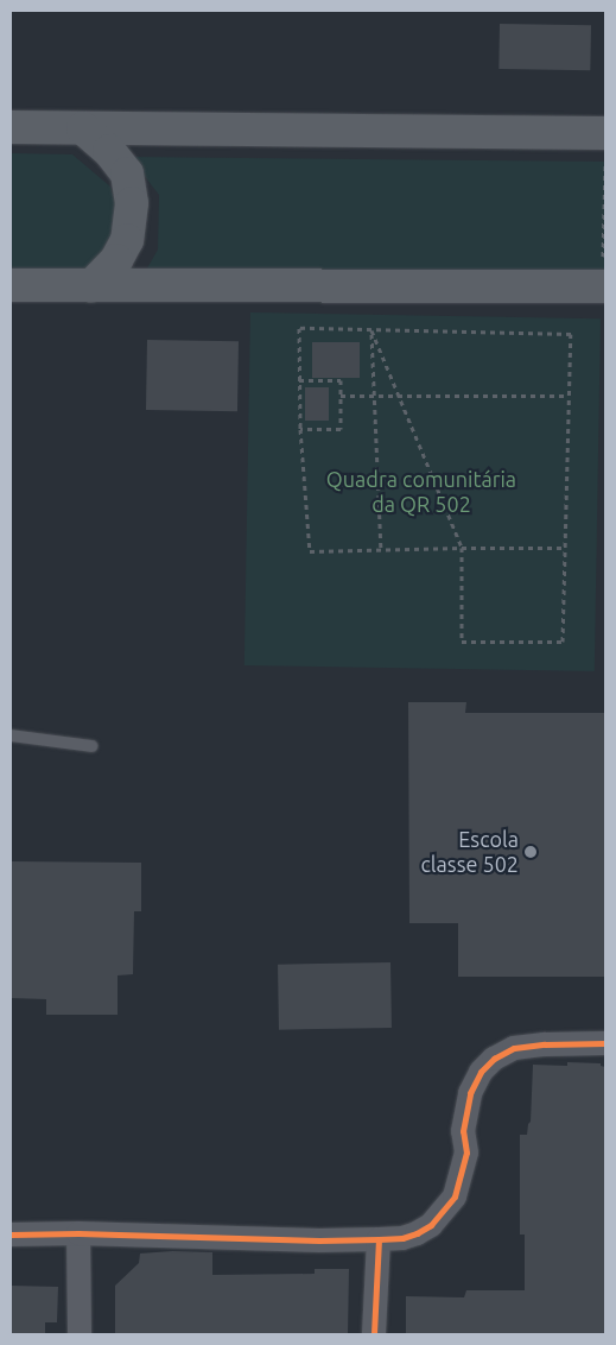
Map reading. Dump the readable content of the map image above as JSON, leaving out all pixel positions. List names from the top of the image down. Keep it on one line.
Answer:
{"parks":["Quadra comunitária da QR 502"],"places":["Escola classe 502"]}
